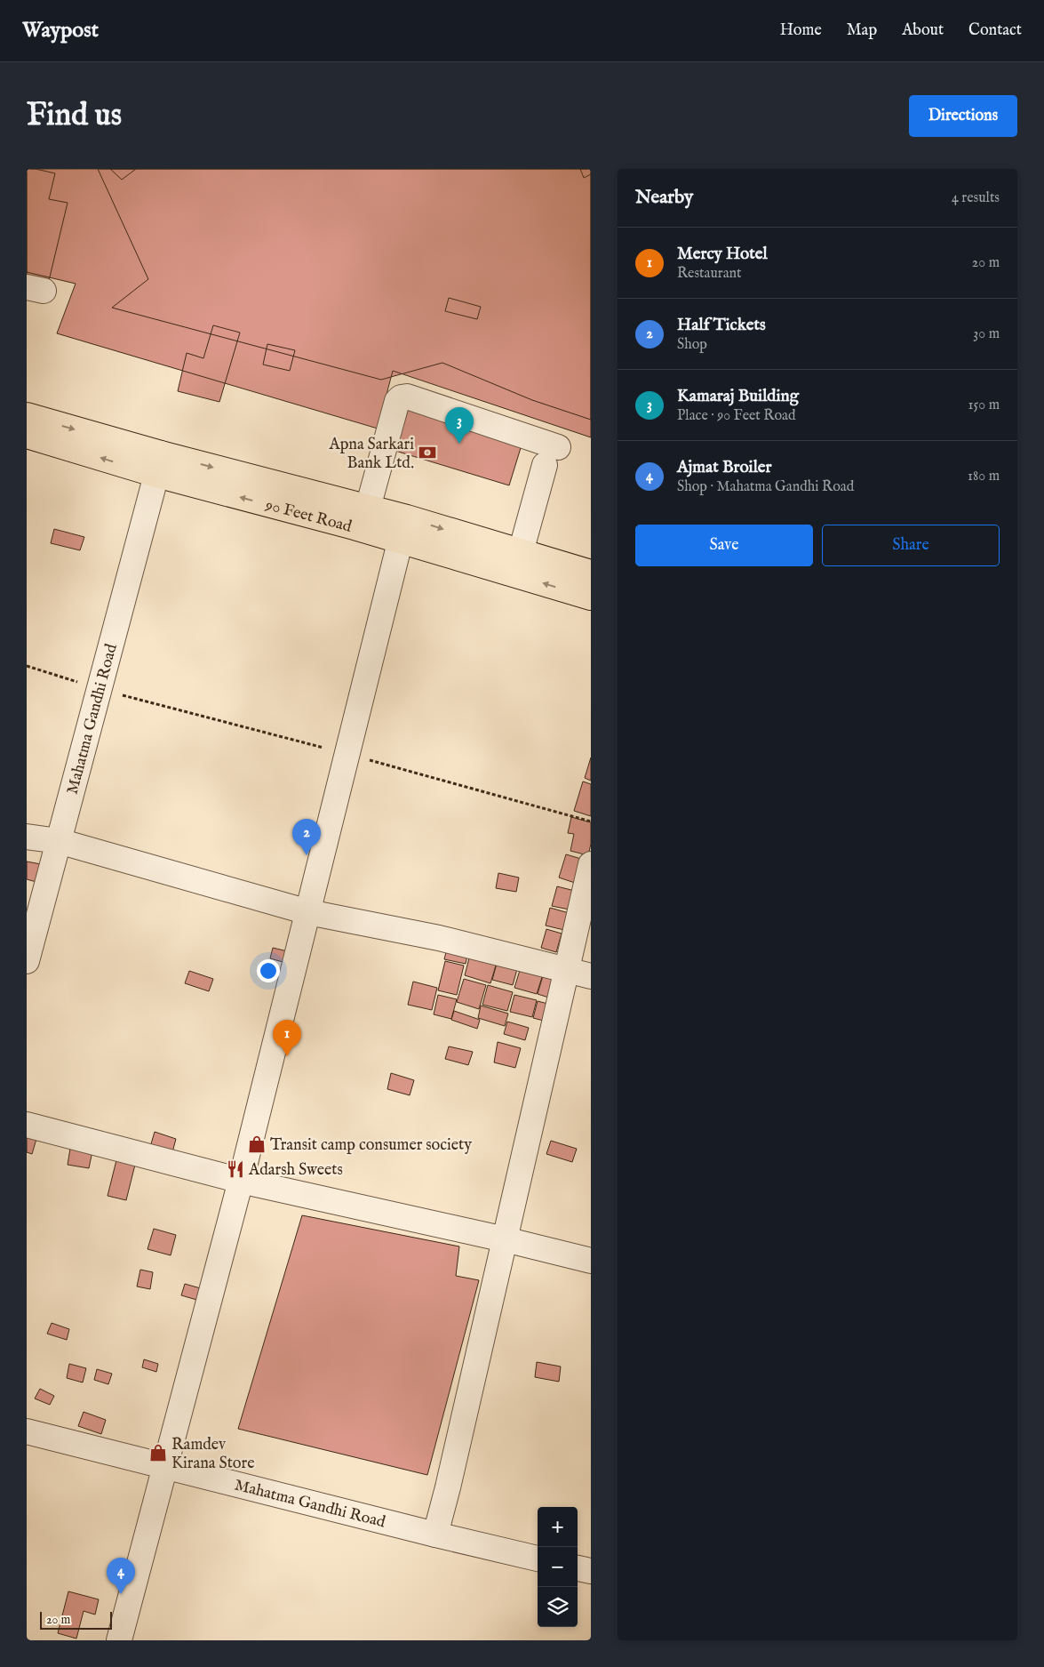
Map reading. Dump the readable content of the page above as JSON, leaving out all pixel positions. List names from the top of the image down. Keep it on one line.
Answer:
{"streets":{"main road":["90 Feet Road"],"street":["Mahatma Gandhi Road"]},"crossings":[["90 Feet Road","Mahatma Gandhi Road"]],"places":{"bank":["Apna Sarkari Bank Ltd."],"shop":["Transit camp consumer society","Ramdev Kirana Store"],"restaurant":["Adarsh Sweets"]},"scale_bar":"20 m","page":{"header":"Waypost","nav":["Home","Map","About","Contact"],"buttons":["Directions",["Save","Share"]],"title":"Find us","heading":["Nearby","4 results"],"list":[{"mark":"1","name":"Mercy Hotel","note":"Restaurant","value":"20 m"},{"mark":"2","name":"Half Tickets","note":"Shop","value":"30 m"},{"mark":"3","name":"Kamaraj Building","note":"Place · 90 Feet Road","value":"150 m"},{"mark":"4","name":"Ajmat Broiler","note":"Shop · Mahatma Gandhi Road","value":"180 m"}],"pins":["3","2","1","4"],"map_buttons":["+","−"],"scale":"20 m"}}
